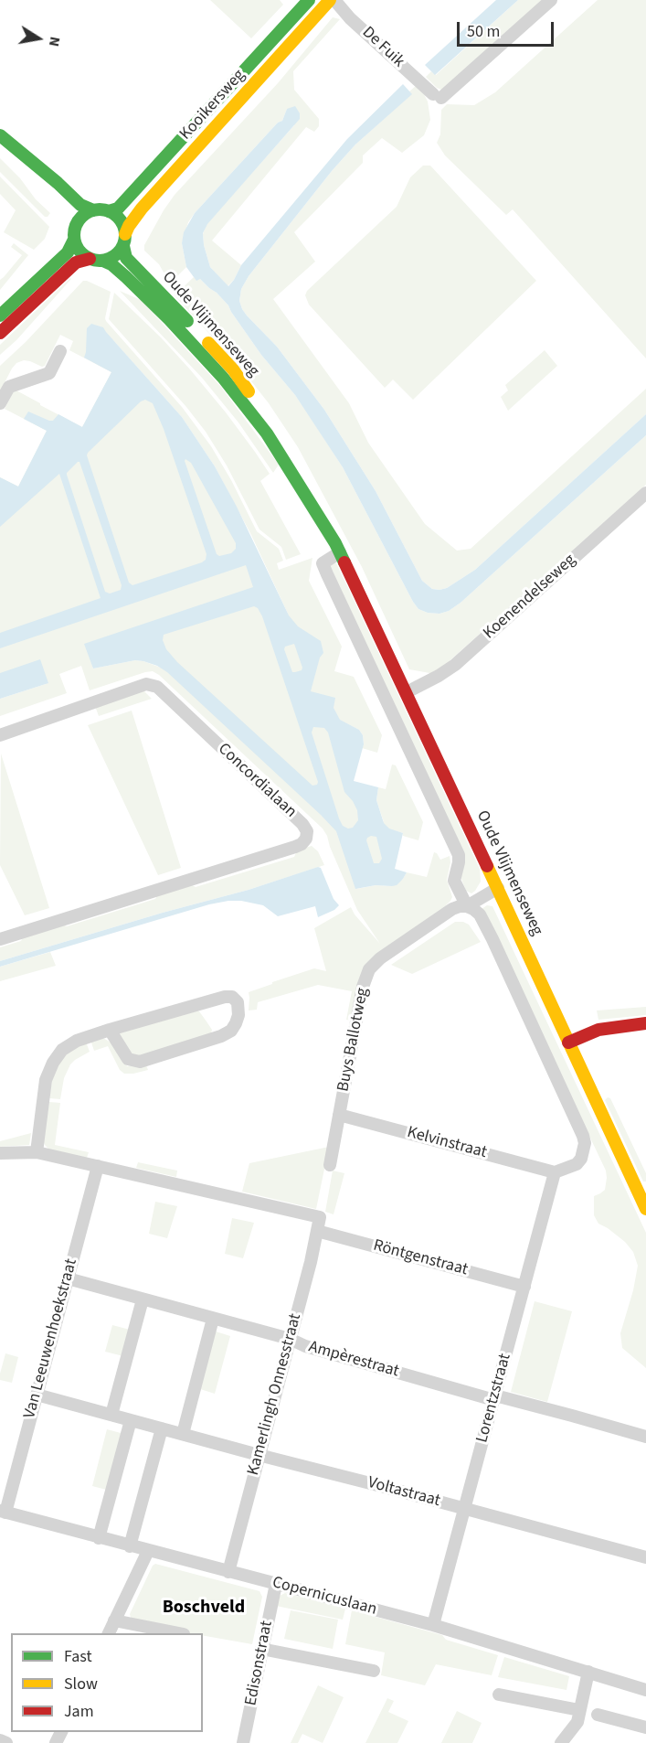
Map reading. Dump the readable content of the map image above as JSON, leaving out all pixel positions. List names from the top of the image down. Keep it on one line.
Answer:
{"streets":{"street":["De Fuik","Kooikersweg","Oude Vlijmenseweg","Koenendelseweg","Concordialaan","Buys Ballotweg","Kelvinstraat","Röntgenstraat","Van Leeuwenhoekstraat","Ampèrestraat","Kamerlingh Onnesstraat","Lorentzstraat","Voltastraat","Copernicuslaan","Edisonstraat"]},"crossings":[["Kooikersweg","Oude Vlijmenseweg"],["Oude Vlijmenseweg","Koenendelseweg"],["Oude Vlijmenseweg","Buys Ballotweg"],["Buys Ballotweg","Kelvinstraat"],["Kelvinstraat","Lorentzstraat"],["Röntgenstraat","Kamerlingh Onnesstraat"],["Röntgenstraat","Lorentzstraat"],["Van Leeuwenhoekstraat","Ampèrestraat"],["Van Leeuwenhoekstraat","Kamerlingh Onnesstraat"],["Van Leeuwenhoekstraat","Voltastraat"],["Van Leeuwenhoekstraat","Copernicuslaan"],["Ampèrestraat","Kamerlingh Onnesstraat"],["Ampèrestraat","Lorentzstraat"],["Kamerlingh Onnesstraat","Voltastraat"],["Kamerlingh Onnesstraat","Copernicuslaan"],["Lorentzstraat","Voltastraat"],["Lorentzstraat","Copernicuslaan"],["Copernicuslaan","Edisonstraat"]],"districts":["Boschveld"],"legend":["Fast","Slow","Jam"],"scale_bar":"50 m","north":"right"}
